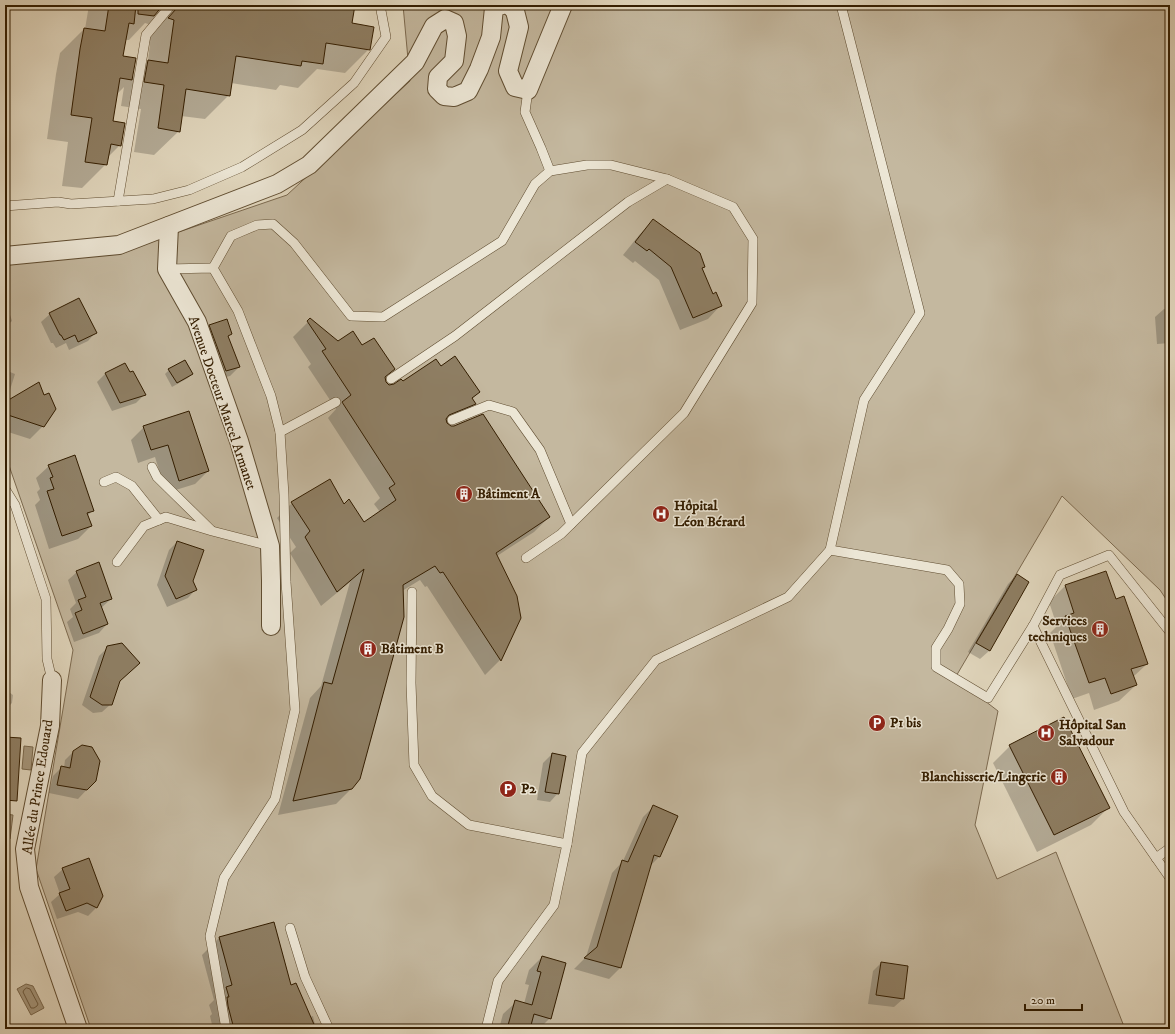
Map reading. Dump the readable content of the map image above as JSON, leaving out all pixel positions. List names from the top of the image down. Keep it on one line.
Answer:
{"streets":{"street":["Avenue Docteur Marcel Armanet","Allée du Prince Edouard"]},"places":{"building":["Bâtiment A","Services techniques","Bâtiment B","Blanchisserie/Lingerie"],"hospital":["Hôpital Léon Bérard","Hôpital San Salvadour"],"parking":["P1 bis","P2"]},"scale_bar":"20 m"}
